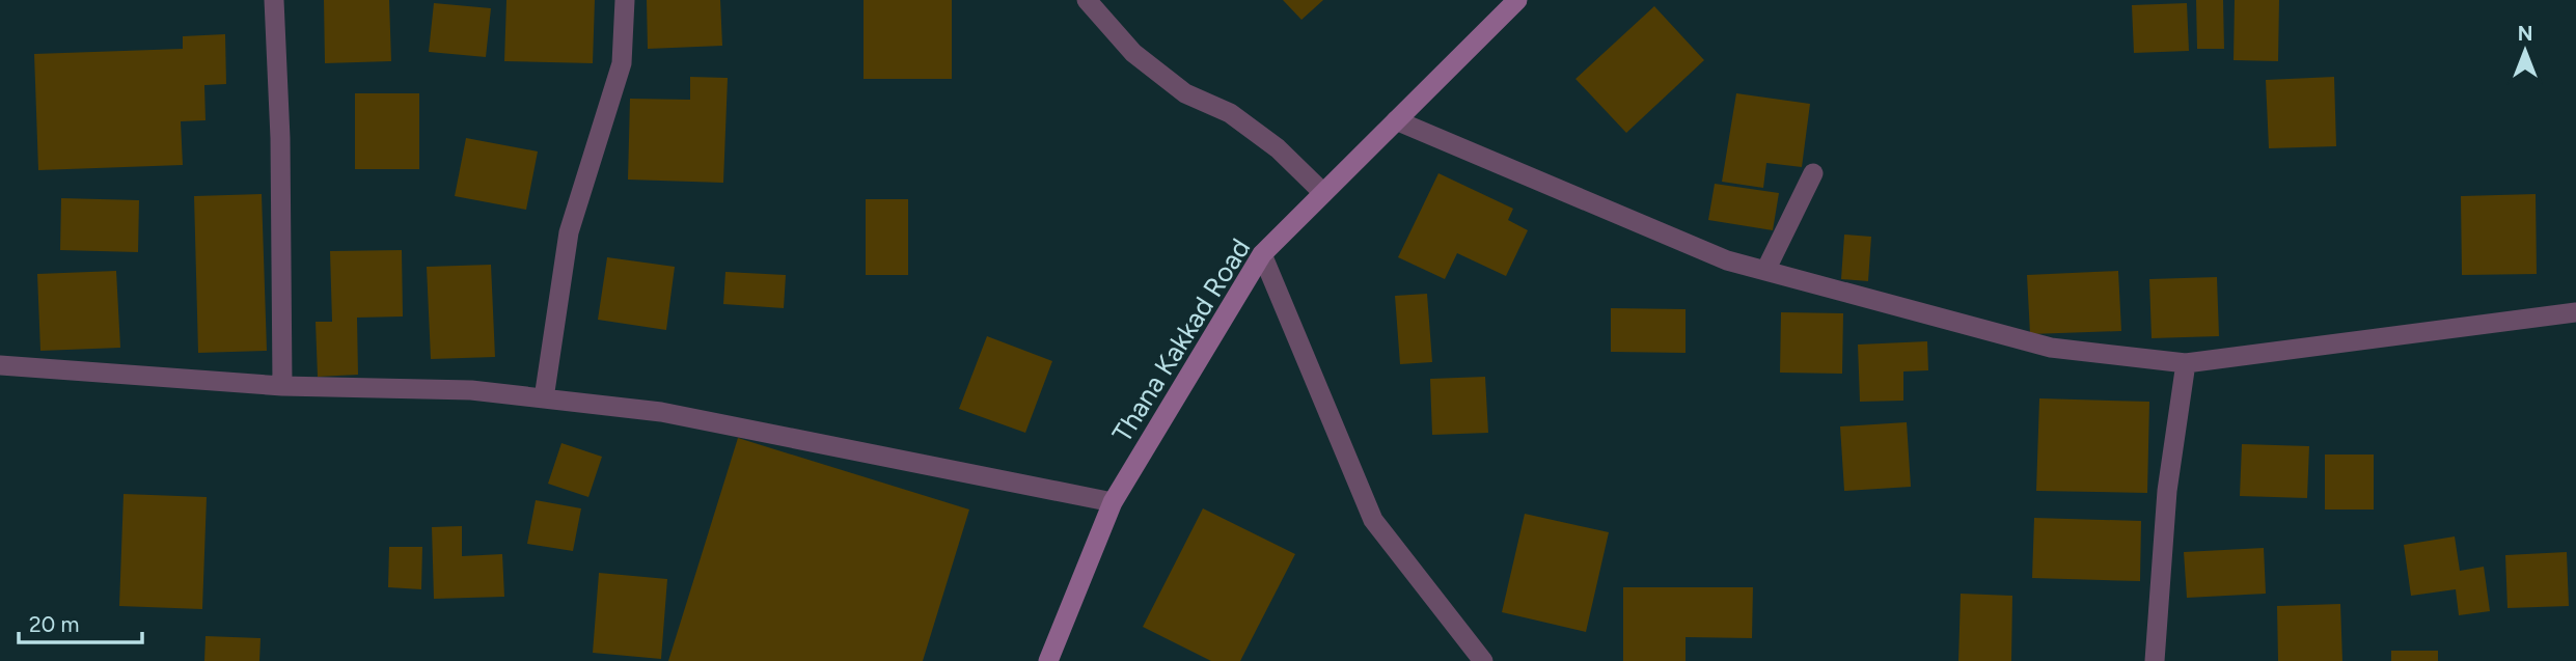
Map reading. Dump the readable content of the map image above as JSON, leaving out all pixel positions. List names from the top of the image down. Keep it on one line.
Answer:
{"streets":{"main road":["Thana Kakkad Road"]},"scale_bar":"20 m","north":"top"}
